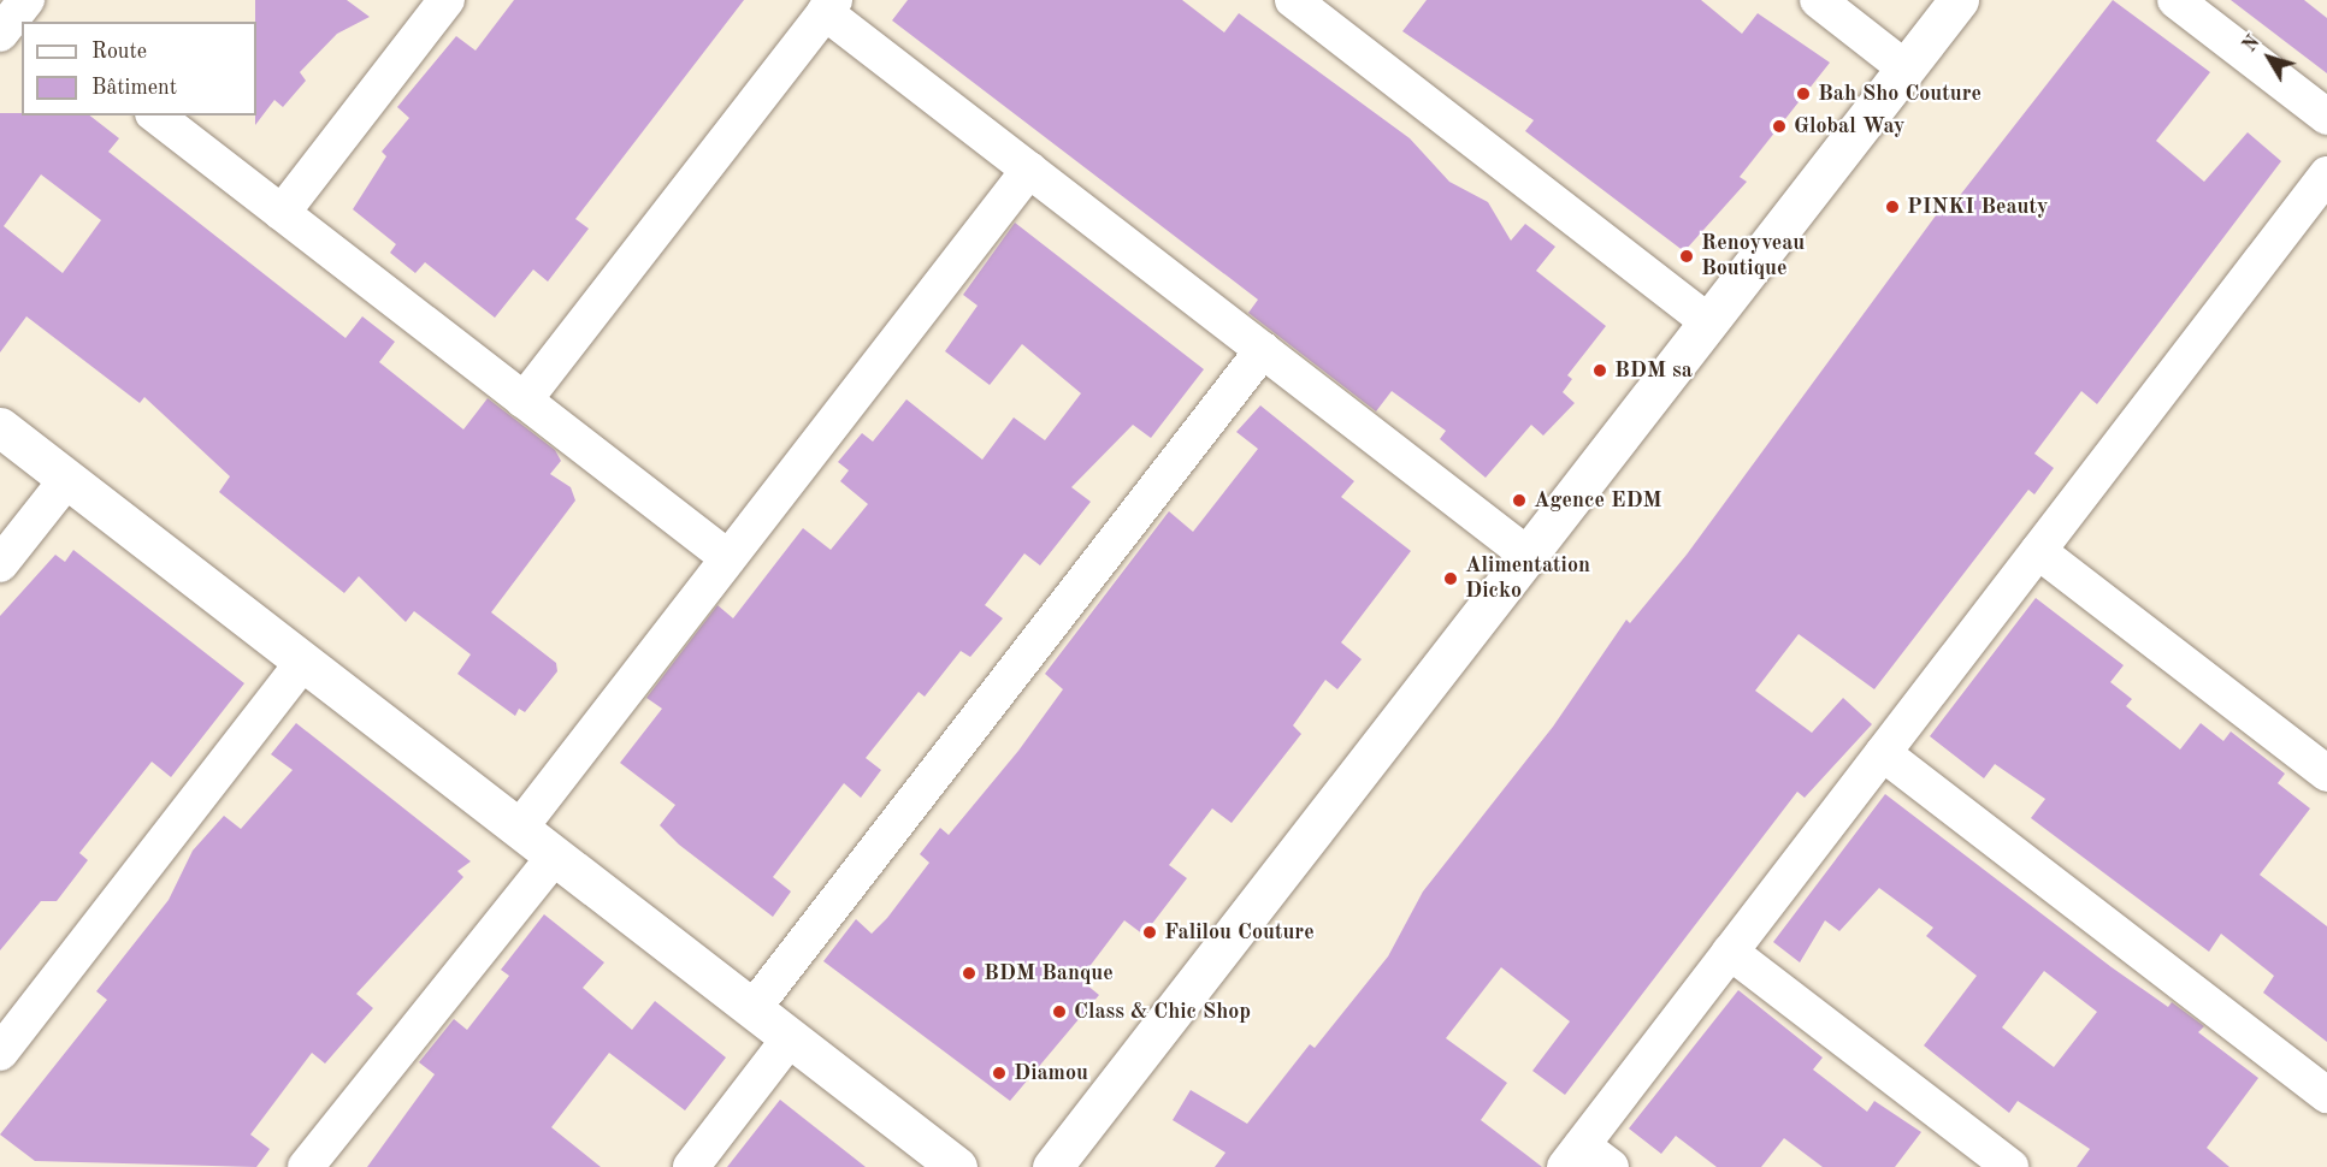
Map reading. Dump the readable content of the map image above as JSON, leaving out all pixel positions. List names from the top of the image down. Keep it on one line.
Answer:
{"places":["Bah Sho Couture","Global Way","PINKI Beauty","Renoyveau Boutique","BDM sa","Agence EDM","Alimentation Dicko","Falilou Couture","BDM Banque","Class & Chic Shop","Diamou"],"legend":["Route","Bâtiment"],"north":"top left"}
